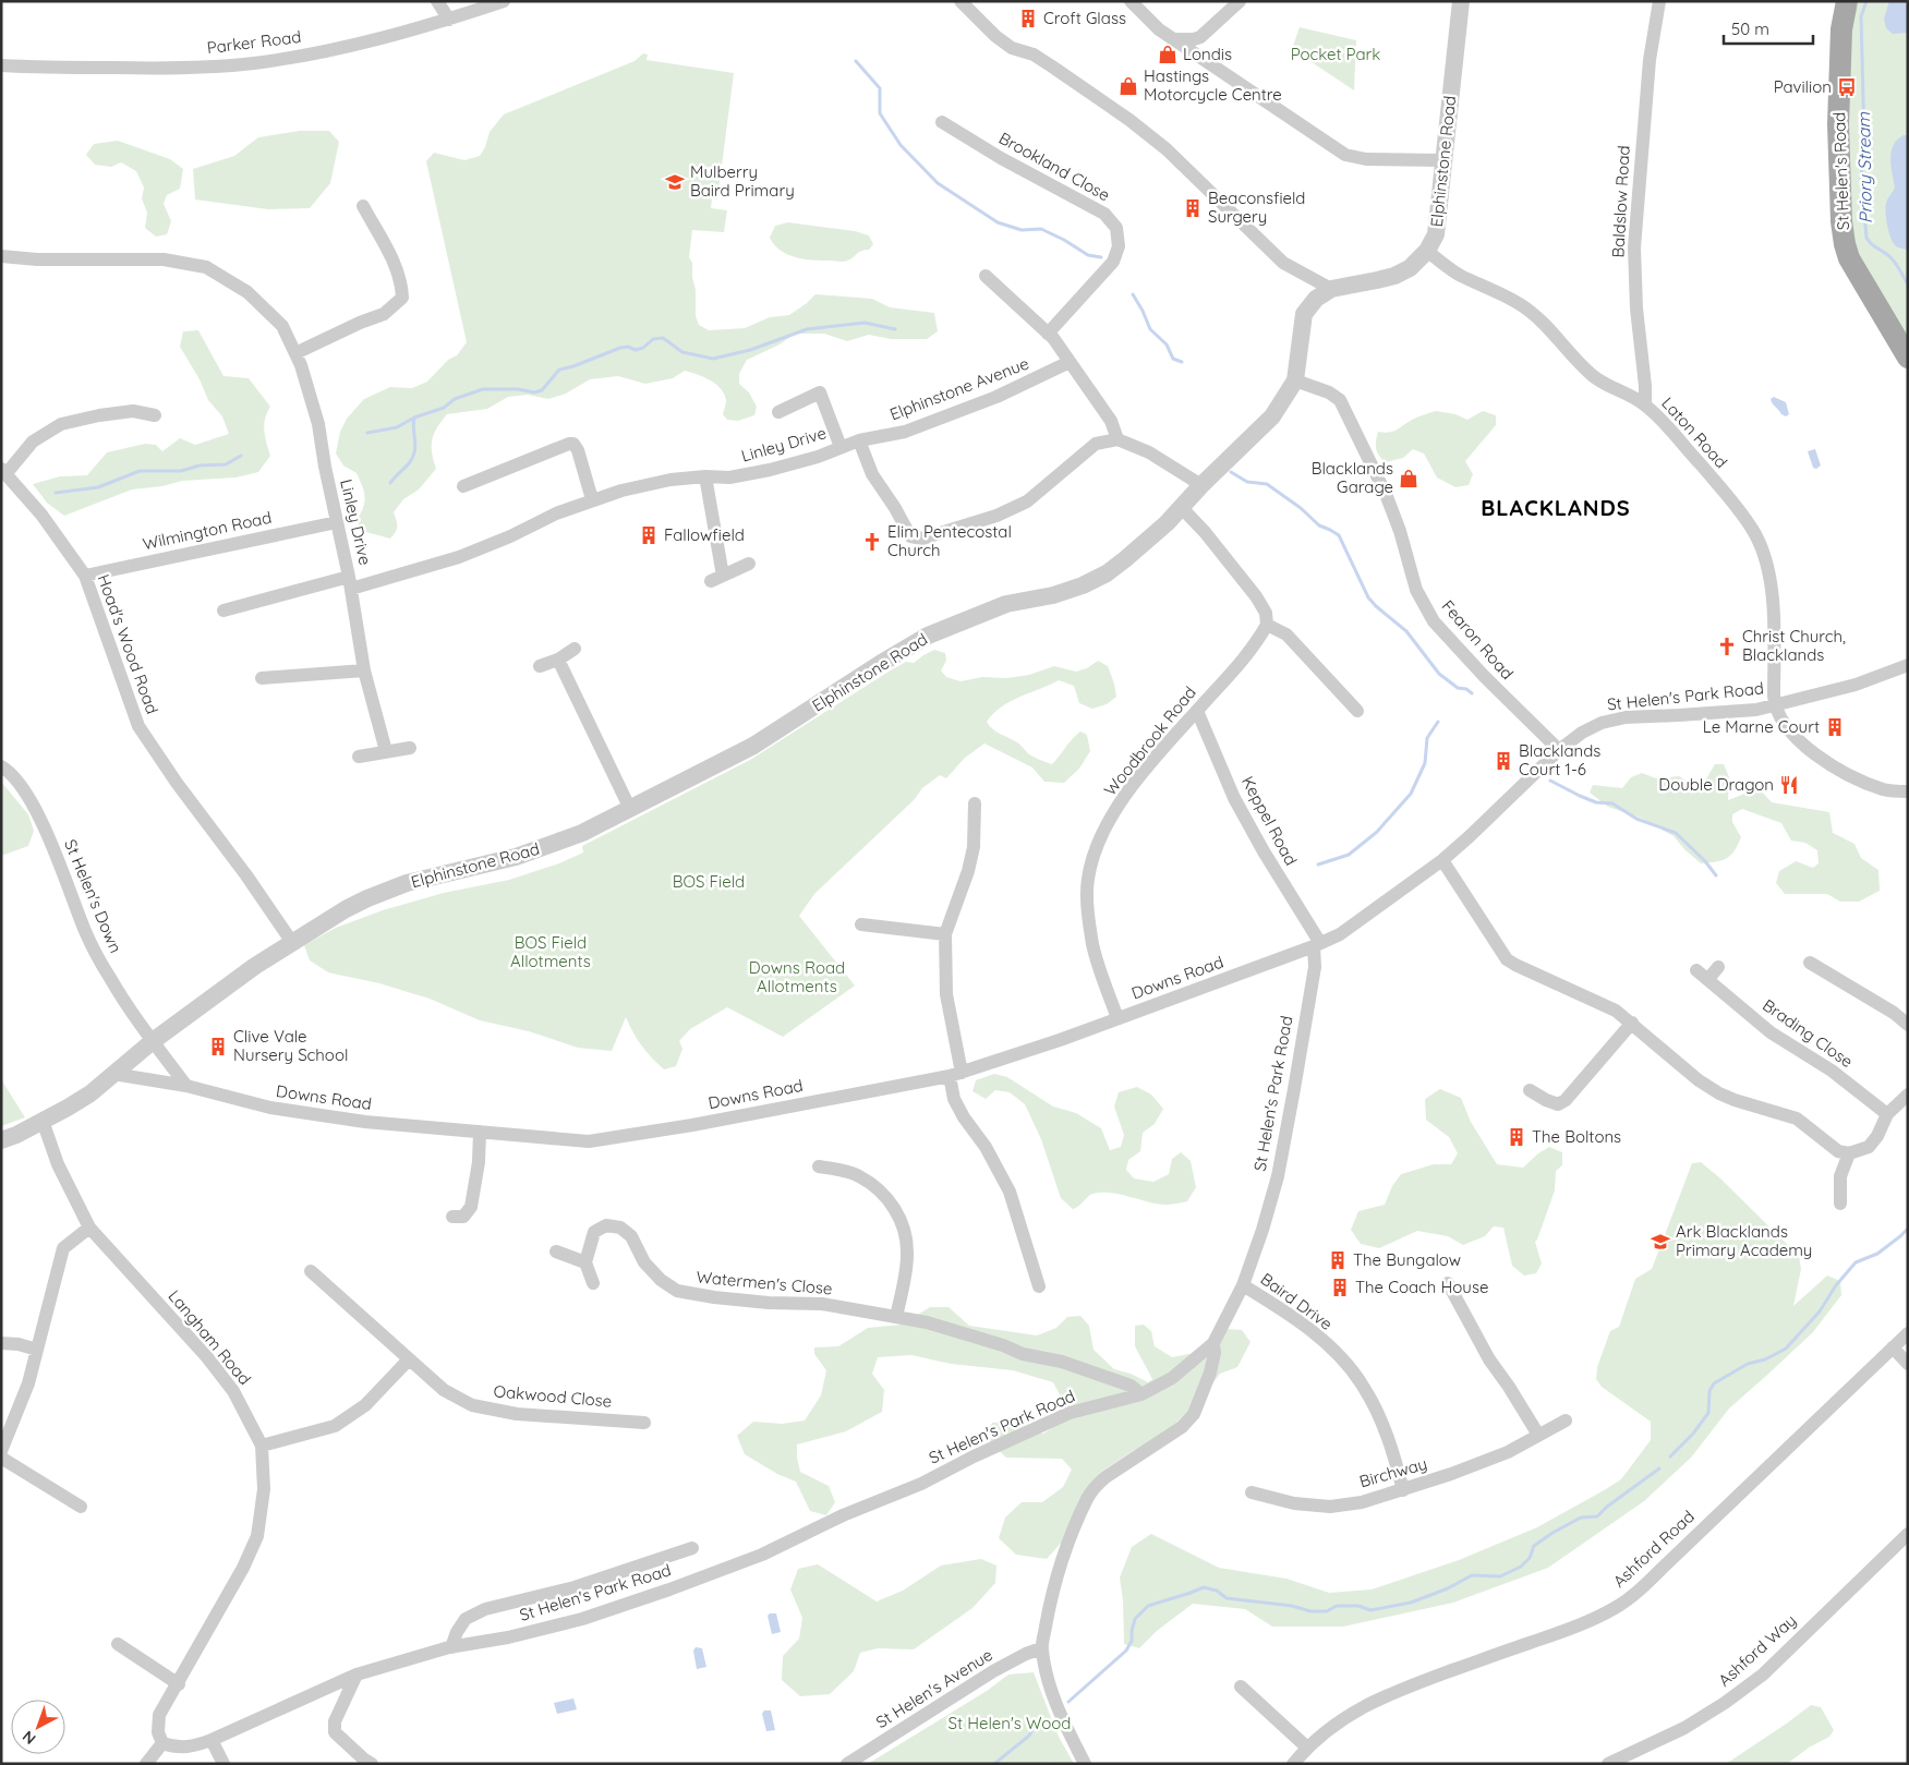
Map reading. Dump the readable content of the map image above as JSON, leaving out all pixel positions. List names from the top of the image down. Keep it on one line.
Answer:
{"streets":{"main road":["St Helen's Road"],"street":["Parker Road","Elphinstone Road","Brookland Close","Baldslow Road","Elphinstone Avenue","Laton Road","Linley Drive","Wilmington Road","Fearon Road","Hoad's Wood Road","St Helen's Park Road","Woodbrook Road","Keppel Road","St Helen's Down","Downs Road","Brading Close","Watermen's Close","Baird Drive","Langham Road","Oakwood Close","Birchway","Ashford Road","Ashford Way","St Helen's Avenue"]},"crossings":[["Elphinstone Road","Laton Road"],["Elphinstone Road","Fearon Road"],["Elphinstone Road","Hoad's Wood Road"],["Elphinstone Road","St Helen's Down"],["Elphinstone Road","Downs Road"],["Elphinstone Road","Langham Road"],["Baldslow Road","Laton Road"],["Elphinstone Avenue","Linley Drive"],["Laton Road","St Helen's Park Road"],["Linley Drive","Wilmington Road"],["Wilmington Road","Hoad's Wood Road"],["Fearon Road","St Helen's Park Road"],["St Helen's Park Road","Keppel Road"],["St Helen's Park Road","Downs Road"],["St Helen's Park Road","Watermen's Close"],["St Helen's Park Road","Baird Drive"],["St Helen's Park Road","Langham Road"],["Woodbrook Road","Keppel Road"],["Woodbrook Road","Downs Road"],["Keppel Road","Downs Road"],["Baird Drive","Birchway"]],"districts":["BLACKLANDS"],"water":["Priory Stream"],"parks":["Pocket Park","BOS Field","BOS Field Allotments","Downs Road Allotments","St Helen's Wood"],"places":{"building":["Croft Glass","Beaconsfield Surgery","Fallowfield","Le Marne Court","Blacklands Court 1-6","Clive Vale Nursery School","The Boltons","The Bungalow","The Coach House"],"shop":["Londis","Hastings Motorcycle Centre","Blacklands Garage"],"bus stop":["Pavilion"],"school or university":["Mulberry Baird Primary","Ark Blacklands Primary Academy"],"church":["Elim Pentecostal Church","Christ Church, Blacklands"],"restaurant":["Double Dragon"]},"scale_bar":"50 m","north":"bottom left"}
